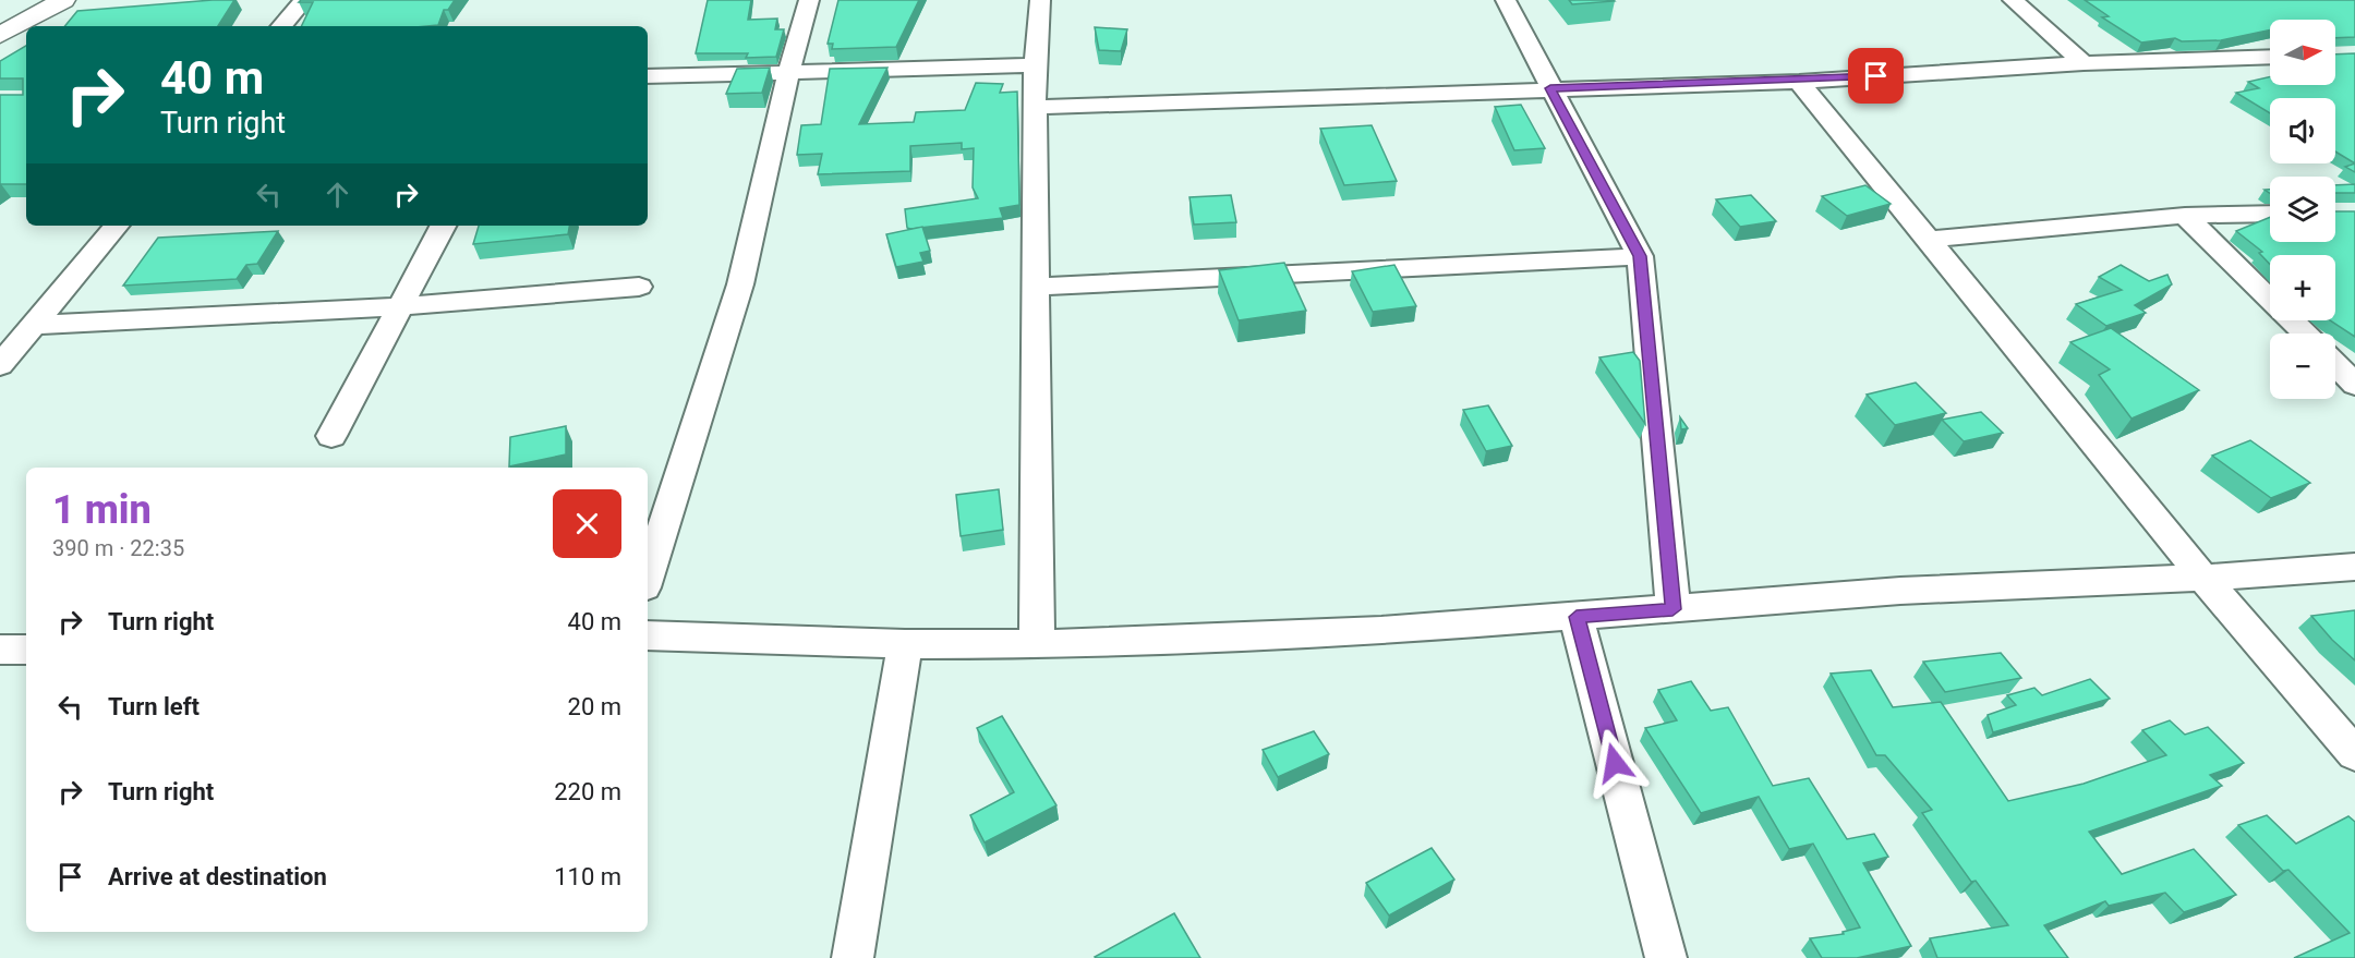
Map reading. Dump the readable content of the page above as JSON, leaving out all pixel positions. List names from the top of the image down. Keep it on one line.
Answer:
{"north":"right","page":{"map_buttons":["+","−"],"turn":["40 m","Turn right"],"heading":["1 min","390 m · 22:35"],"list":[{"name":"Turn right","value":"40 m"},{"name":"Turn left","value":"20 m"},{"name":"Turn right","value":"220 m"},{"name":"Arrive at destination","value":"110 m"}]}}
